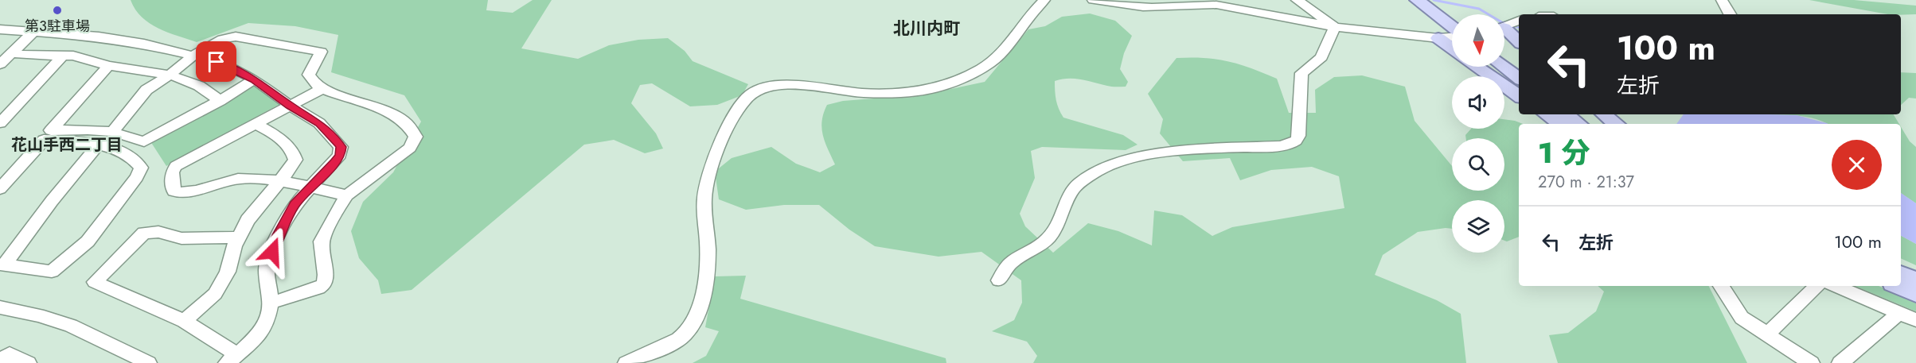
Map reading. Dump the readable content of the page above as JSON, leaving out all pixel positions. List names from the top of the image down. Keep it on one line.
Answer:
{"districts":["北川内町","花山手西二丁目"],"places":["第3駐車場"],"north":"bottom","page":{"turn":["100 m","左折"],"heading":["1 分","270 m · 21:37"],"list":[{"name":"左折","value":"100 m"}]}}
